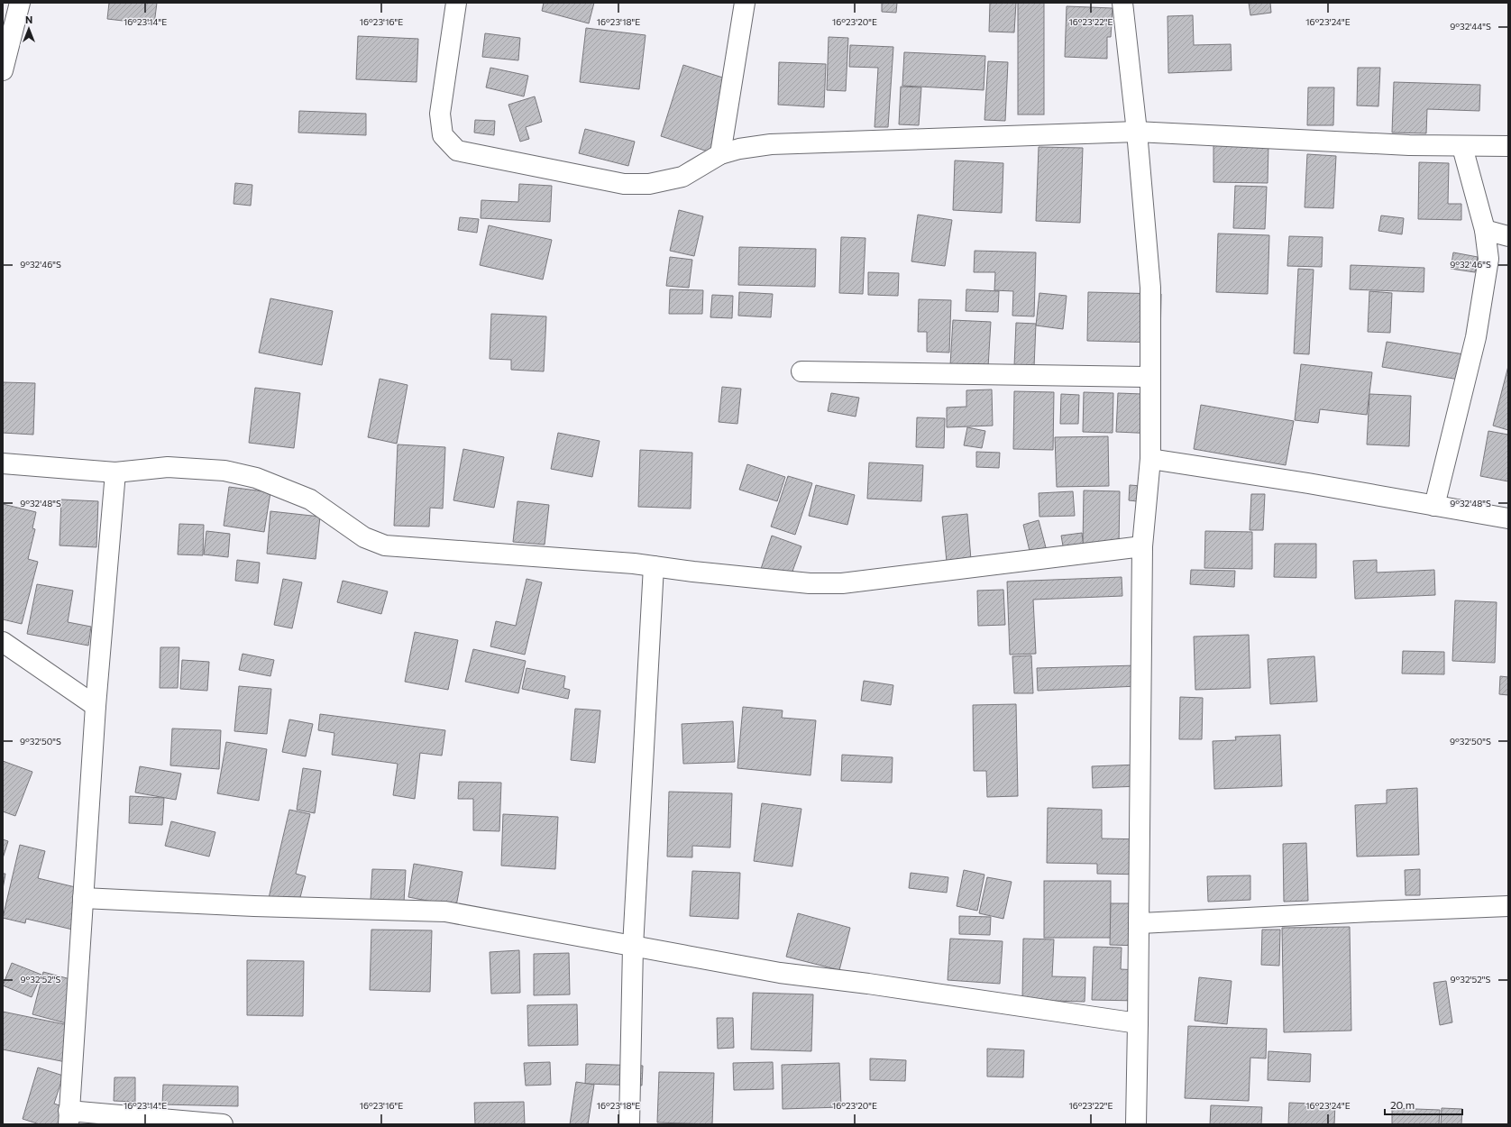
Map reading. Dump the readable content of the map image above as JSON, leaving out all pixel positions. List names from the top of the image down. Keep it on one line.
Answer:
{"scale_bar":"20 m","north":"top","coordinates":["16°23'14\"E","16°23'16\"E","16°23'18\"E","16°23'20\"E","16°23'22\"E","16°23'24\"E","9°32'44\"S","9°32'46\"S","9°32'48\"S","9°32'50\"S","9°32'52\"S"]}
